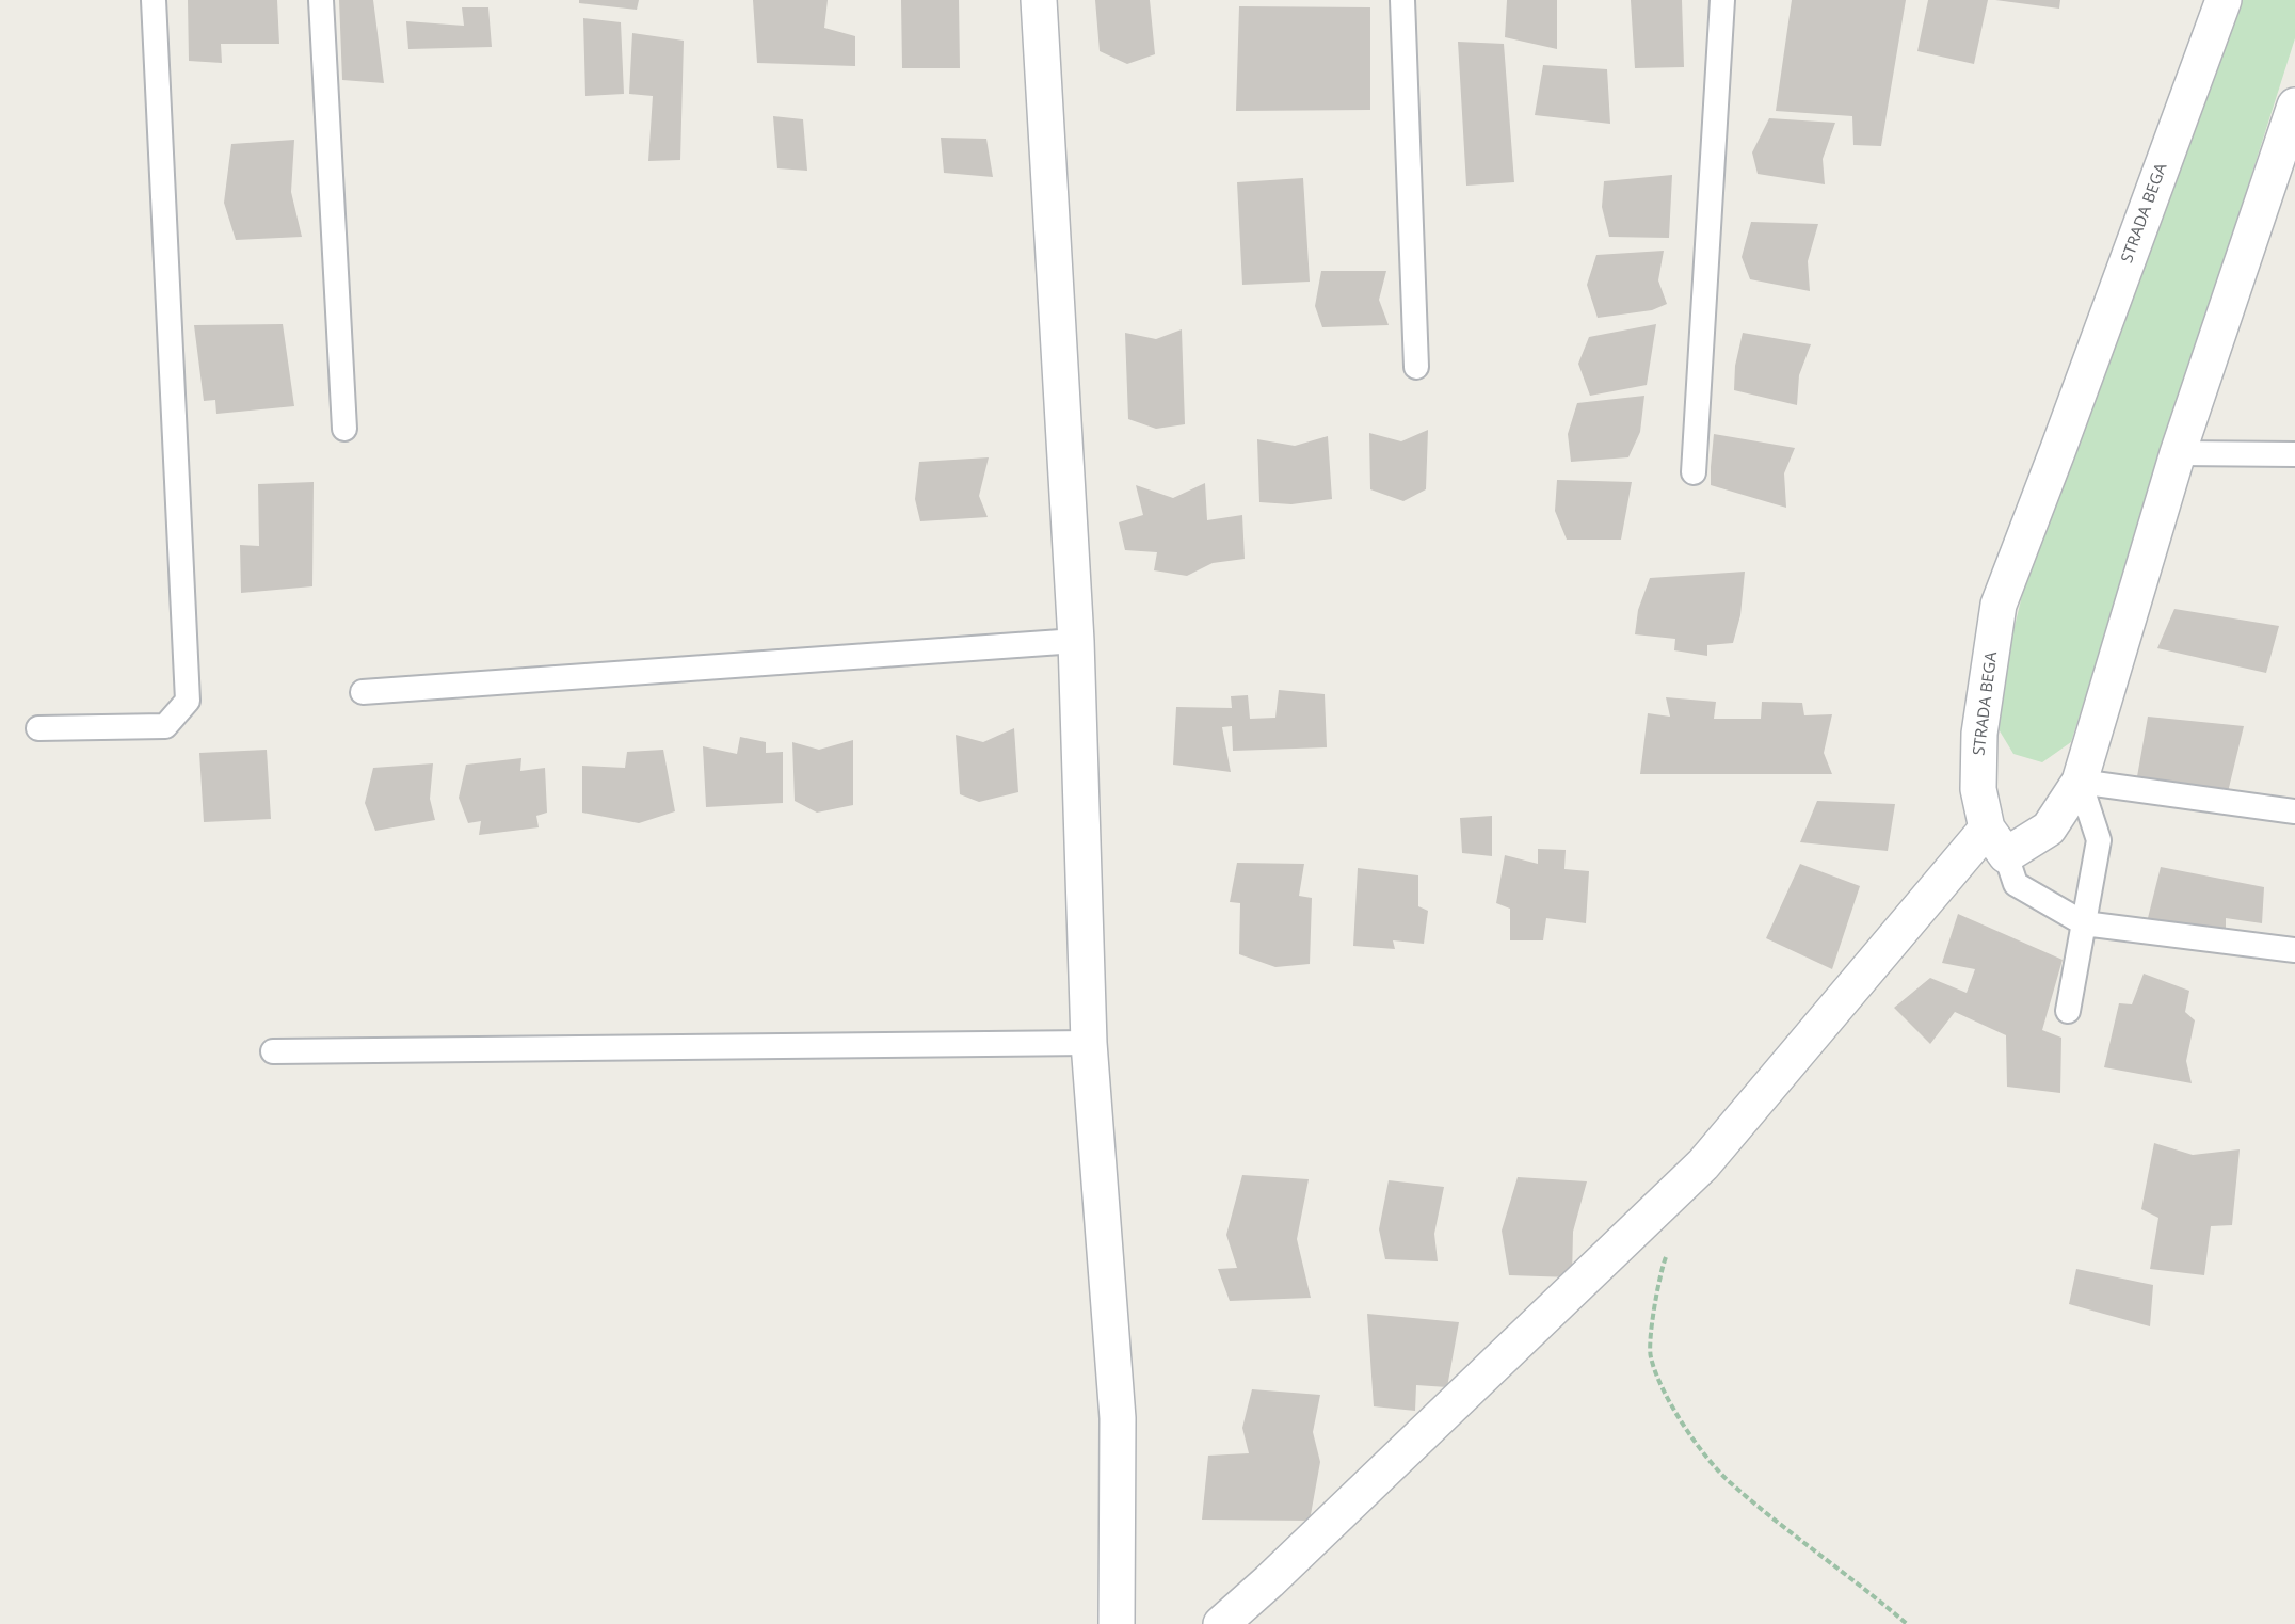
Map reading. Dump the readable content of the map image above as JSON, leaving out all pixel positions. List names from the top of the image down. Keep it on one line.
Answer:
{"streets":{"street":["STRADA BEGA"]}}
